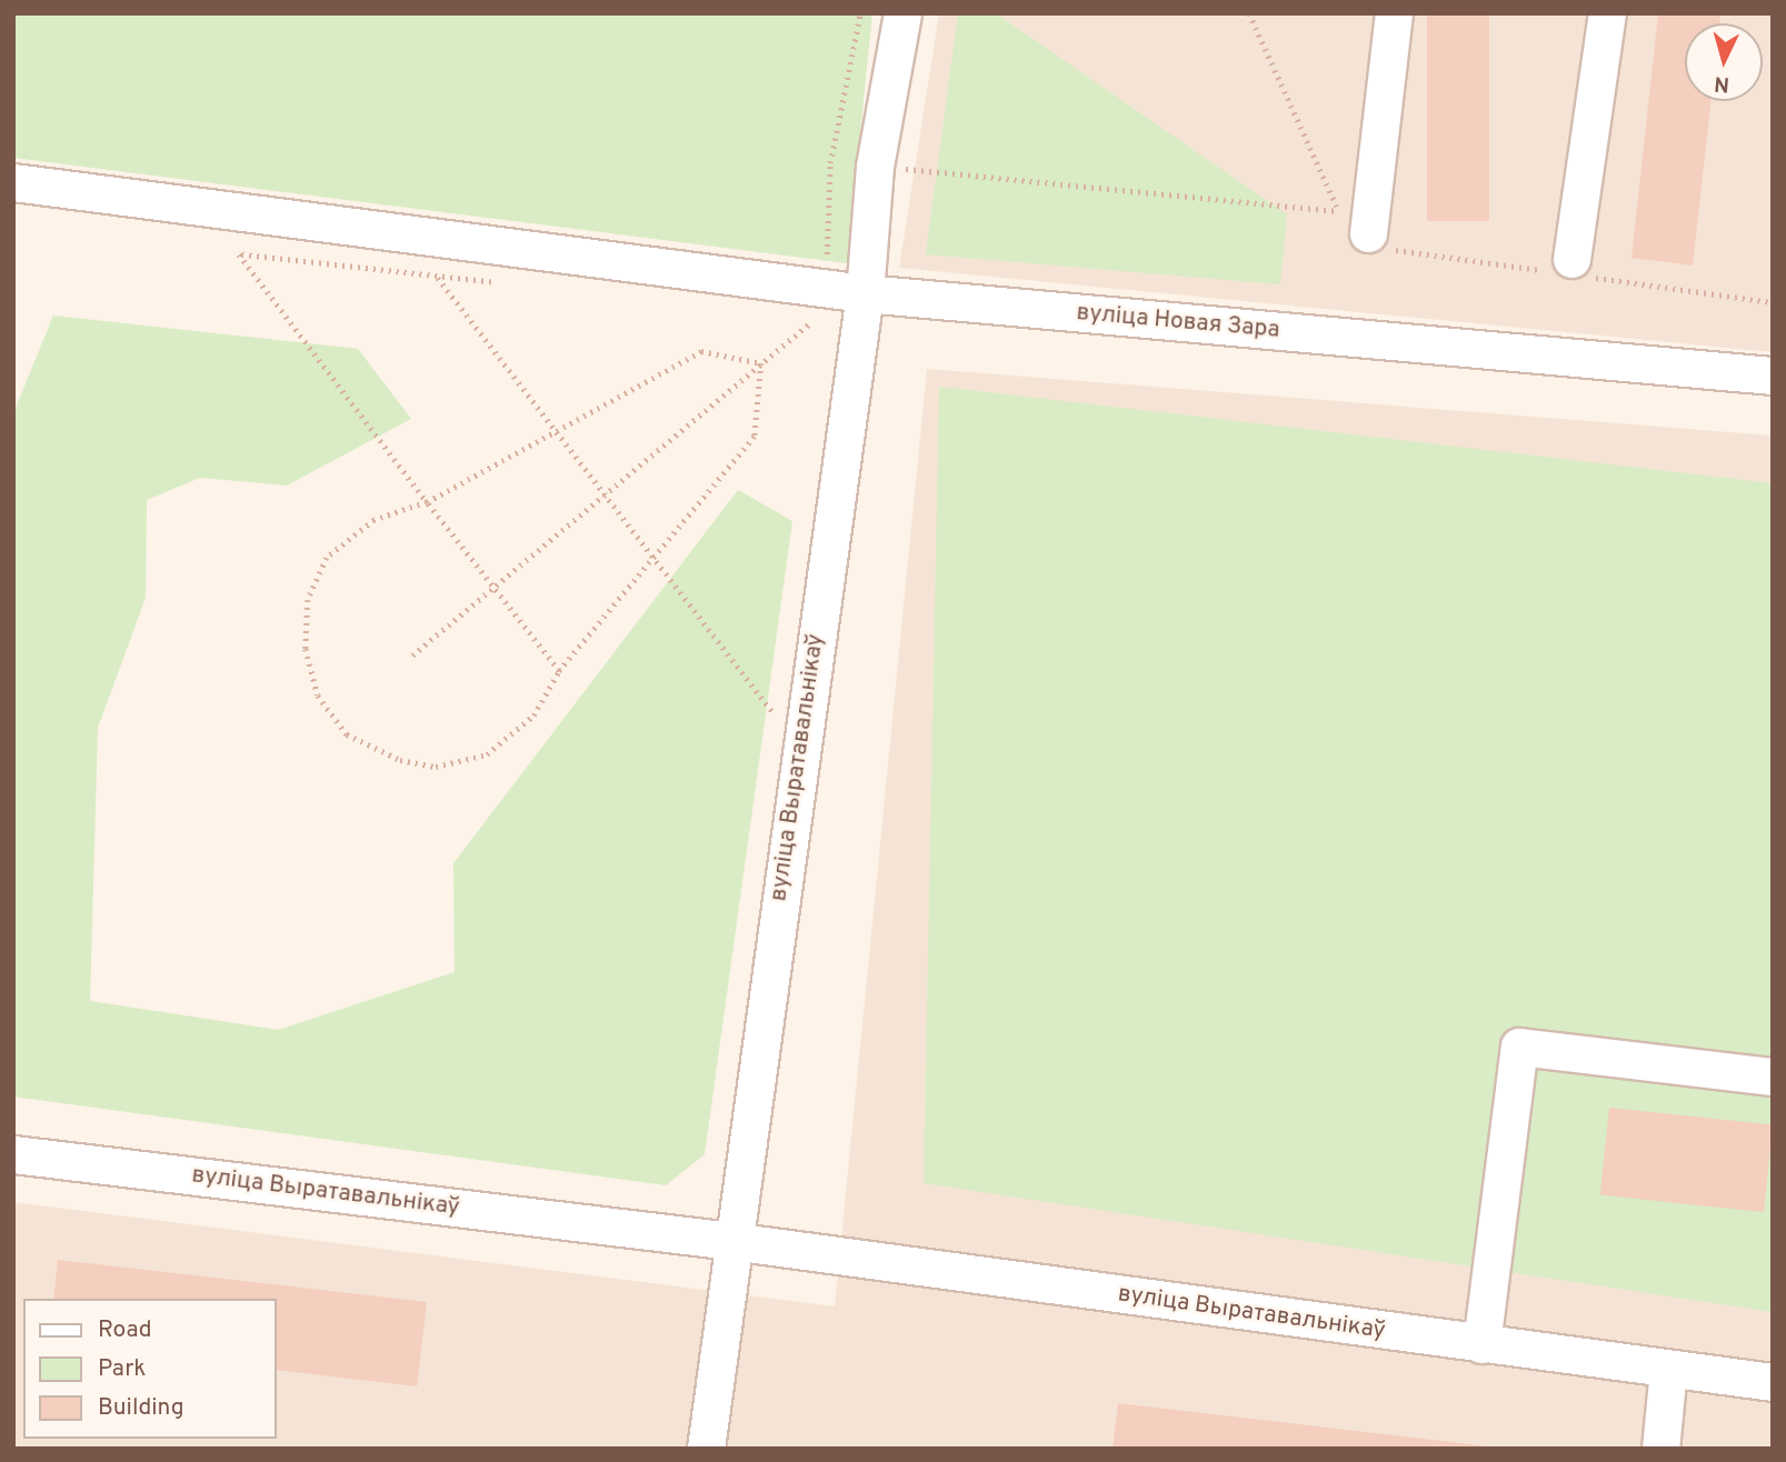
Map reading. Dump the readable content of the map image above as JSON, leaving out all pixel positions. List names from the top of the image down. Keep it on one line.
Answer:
{"streets":{"street":["вуліца Новая Зара","вуліца Выратавальнікаў"]},"crossings":[["вуліца Новая Зара","вуліца Выратавальнікаў"]],"legend":["Road","Park","Building"],"north":"bottom"}
